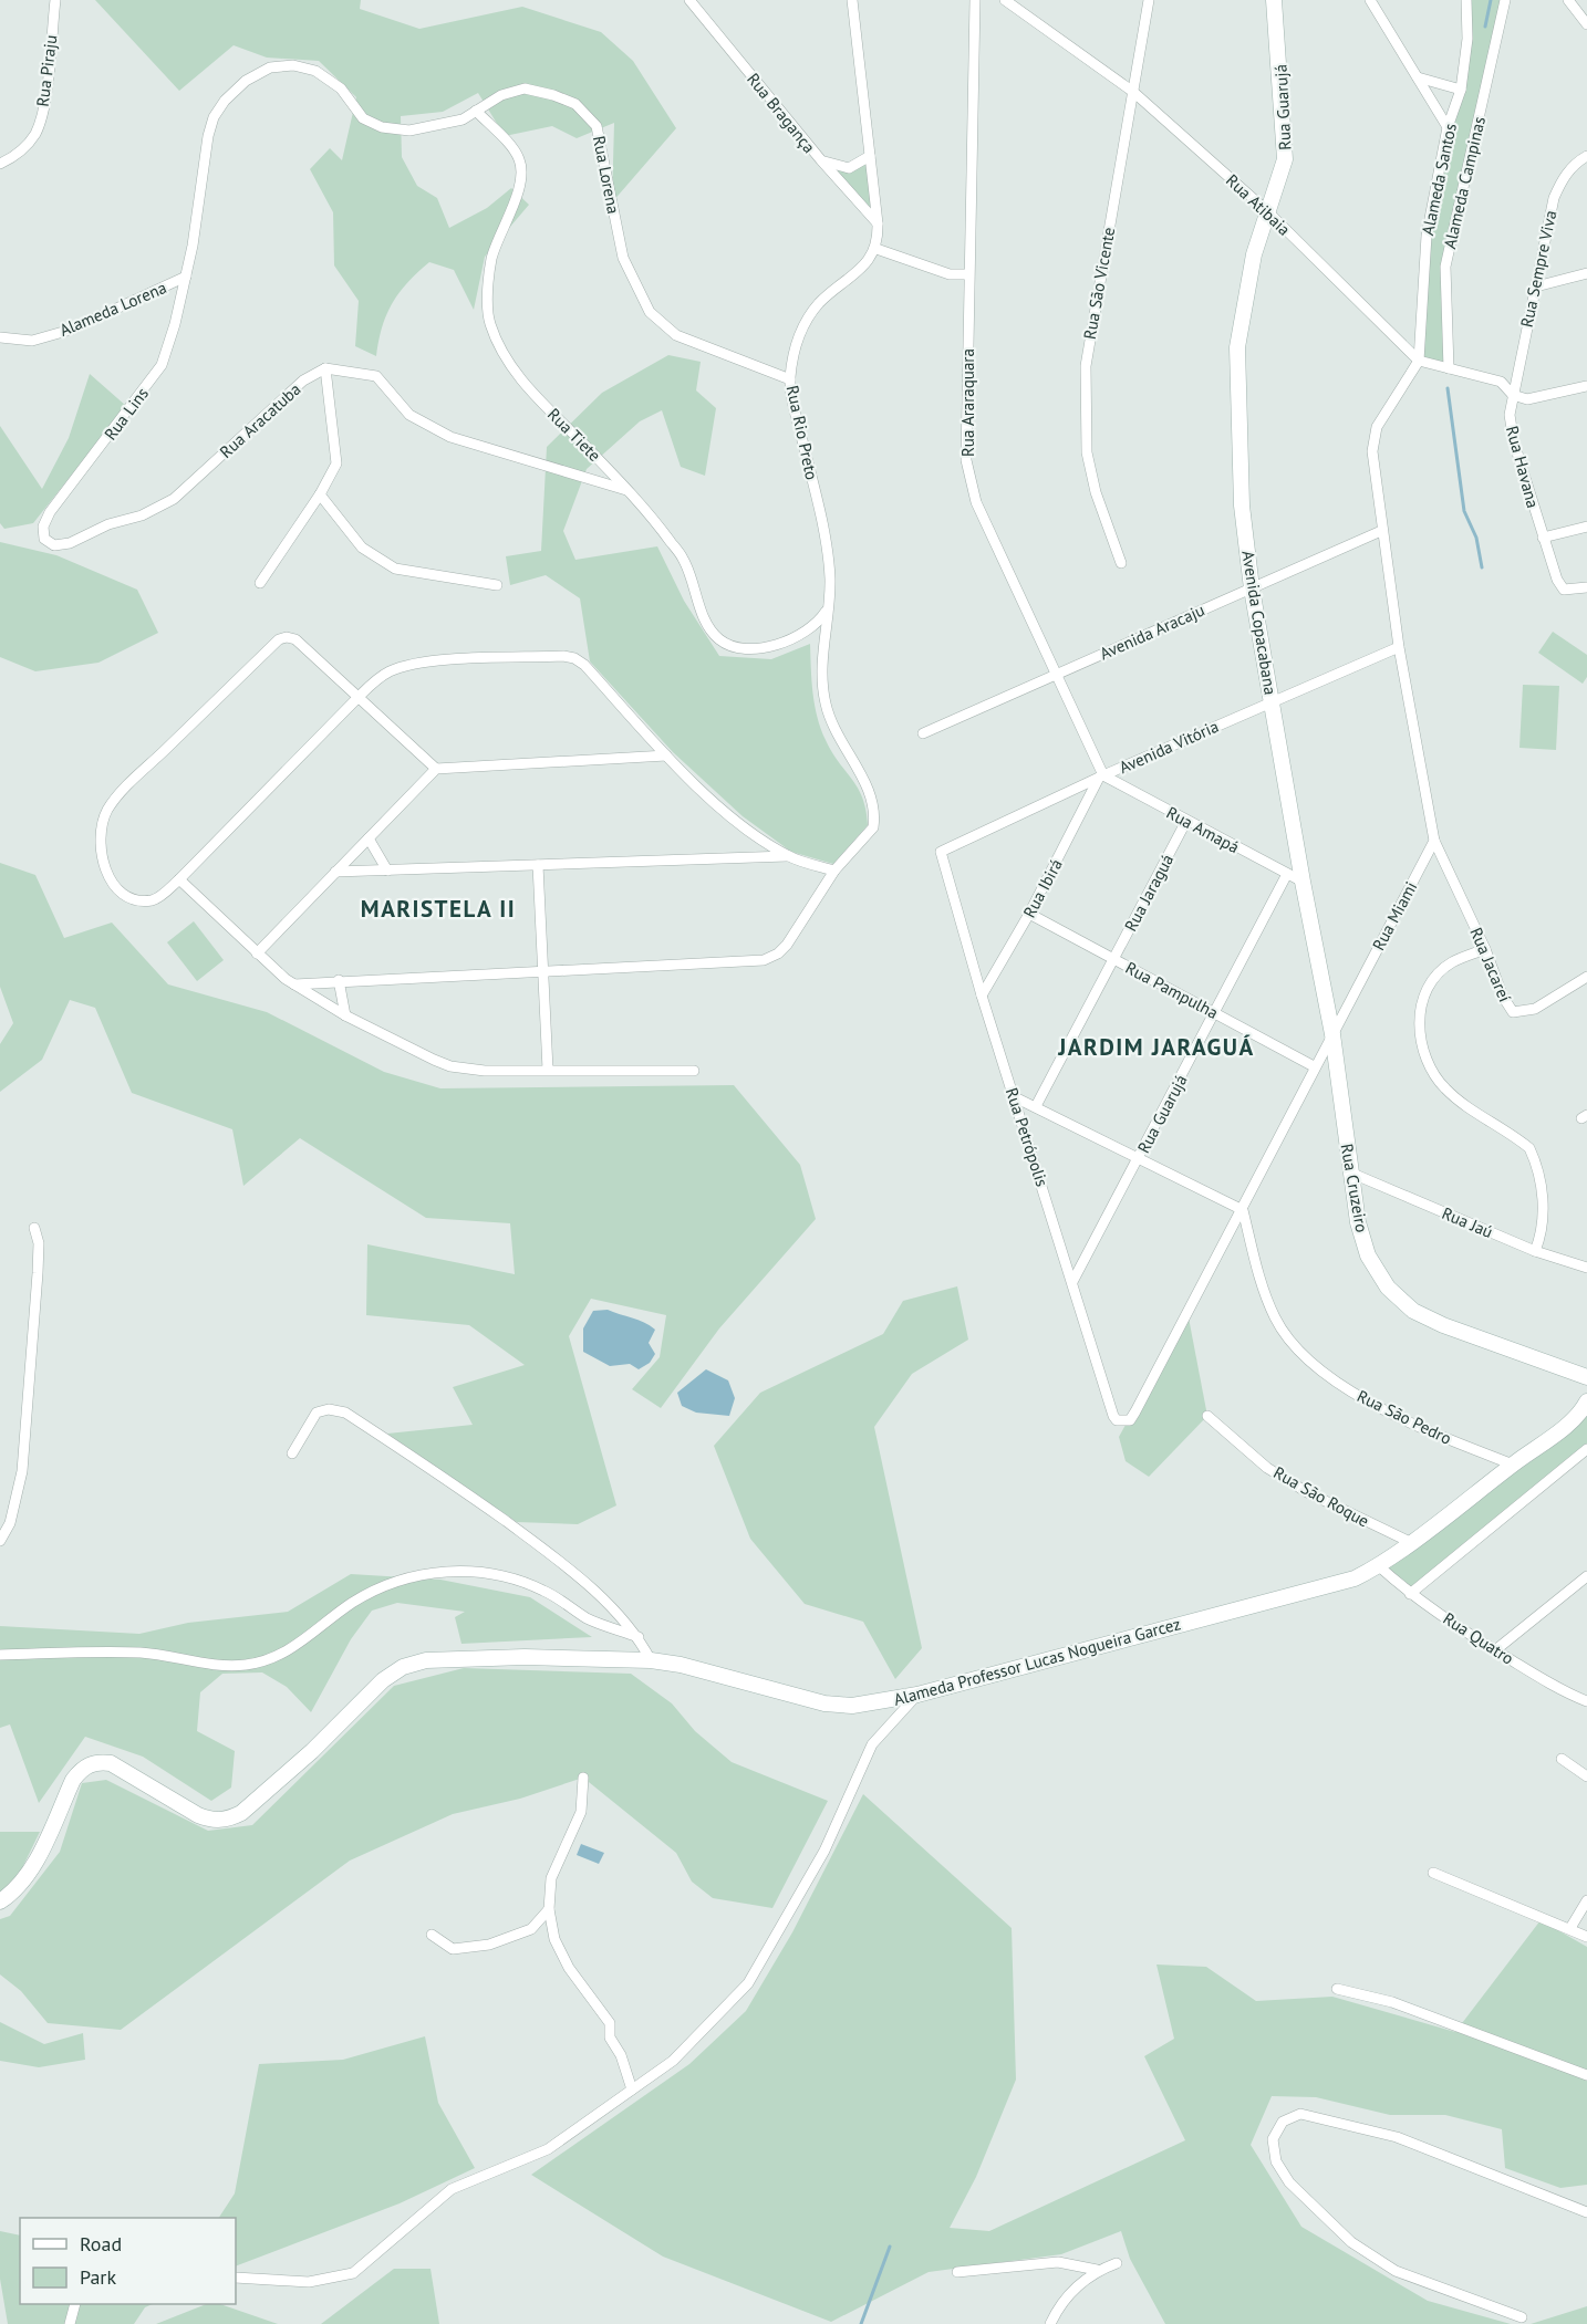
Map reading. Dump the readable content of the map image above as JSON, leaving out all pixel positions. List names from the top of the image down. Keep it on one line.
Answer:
{"streets":{"main road":["Rua Guarujá","Avenida Copacabana","Rua Cruzeiro","Alameda Professor Lucas Nogueira Garcez"],"street":["Rua Piraju","Rua Bragança","Rua Lorena","Alameda Santos","Alameda Campinas","Rua Atibaia","Rua Sempre Viva","Rua São Vicente","Alameda Lorena","Rua Araraquara","Rua Lins","Rua Aracatuba","Rua Rio Preto","Rua Tiete","Rua Havana","Avenida Aracaju","Avenida Vitória","Rua Amapá","Rua Ibirá","Rua Jaraguá","Rua Miami","Rua Jacareí","Rua Pampulha","Rua Petrópolis","Rua Jaú","Rua São Pedro","Rua São Roque","Rua Quatro"]},"crossings":[["Rua Guarujá","Rua Atibaia"],["Rua Guarujá","Avenida Copacabana"],["Rua Guarujá","Rua Amapá"],["Rua Guarujá","Rua Pampulha"],["Rua Guarujá","Rua Petrópolis"],["Rua Lorena","Alameda Lorena"],["Rua Lorena","Rua Lins"],["Rua Lorena","Rua Rio Preto"],["Rua Lorena","Rua Tiete"],["Alameda Santos","Rua Atibaia"],["Rua Atibaia","Rua São Vicente"],["Rua Atibaia","Avenida Copacabana"],["Rua Sempre Viva","Rua Havana"],["Alameda Lorena","Rua Lins"],["Rua Araraquara","Avenida Aracaju"],["Rua Araraquara","Avenida Vitória"],["Rua Araraquara","Rua Amapá"],["Rua Araraquara","Rua Ibirá"],["Rua Lins","Rua Aracatuba"],["Rua Rio Preto","Rua Tiete"],["Avenida Copacabana","Avenida Aracaju"],["Avenida Copacabana","Avenida Vitória"],["Avenida Copacabana","Rua Amapá"],["Avenida Copacabana","Rua Miami"],["Avenida Copacabana","Rua Cruzeiro"],["Avenida Vitória","Rua Amapá"],["Avenida Vitória","Rua Ibirá"],["Avenida Vitória","Rua Petrópolis"],["Rua Amapá","Rua Ibirá"],["Rua Amapá","Rua Jaraguá"],["Rua Ibirá","Rua Pampulha"],["Rua Ibirá","Rua Petrópolis"],["Rua Jaraguá","Rua Pampulha"],["Rua Miami","Rua Jacareí"],["Rua Miami","Rua Pampulha"],["Rua Miami","Rua Petrópolis"],["Rua Miami","Rua Cruzeiro"],["Rua Miami","Rua São Pedro"],["Rua Cruzeiro","Rua Jaú"],["Rua São Pedro","Alameda Professor Lucas Nogueira Garcez"],["Rua São Roque","Alameda Professor Lucas Nogueira Garcez"],["Rua Quatro","Alameda Professor Lucas Nogueira Garcez"]],"districts":["MARISTELA II","JARDIM JARAGUÁ"],"legend":["Road","Park"]}
